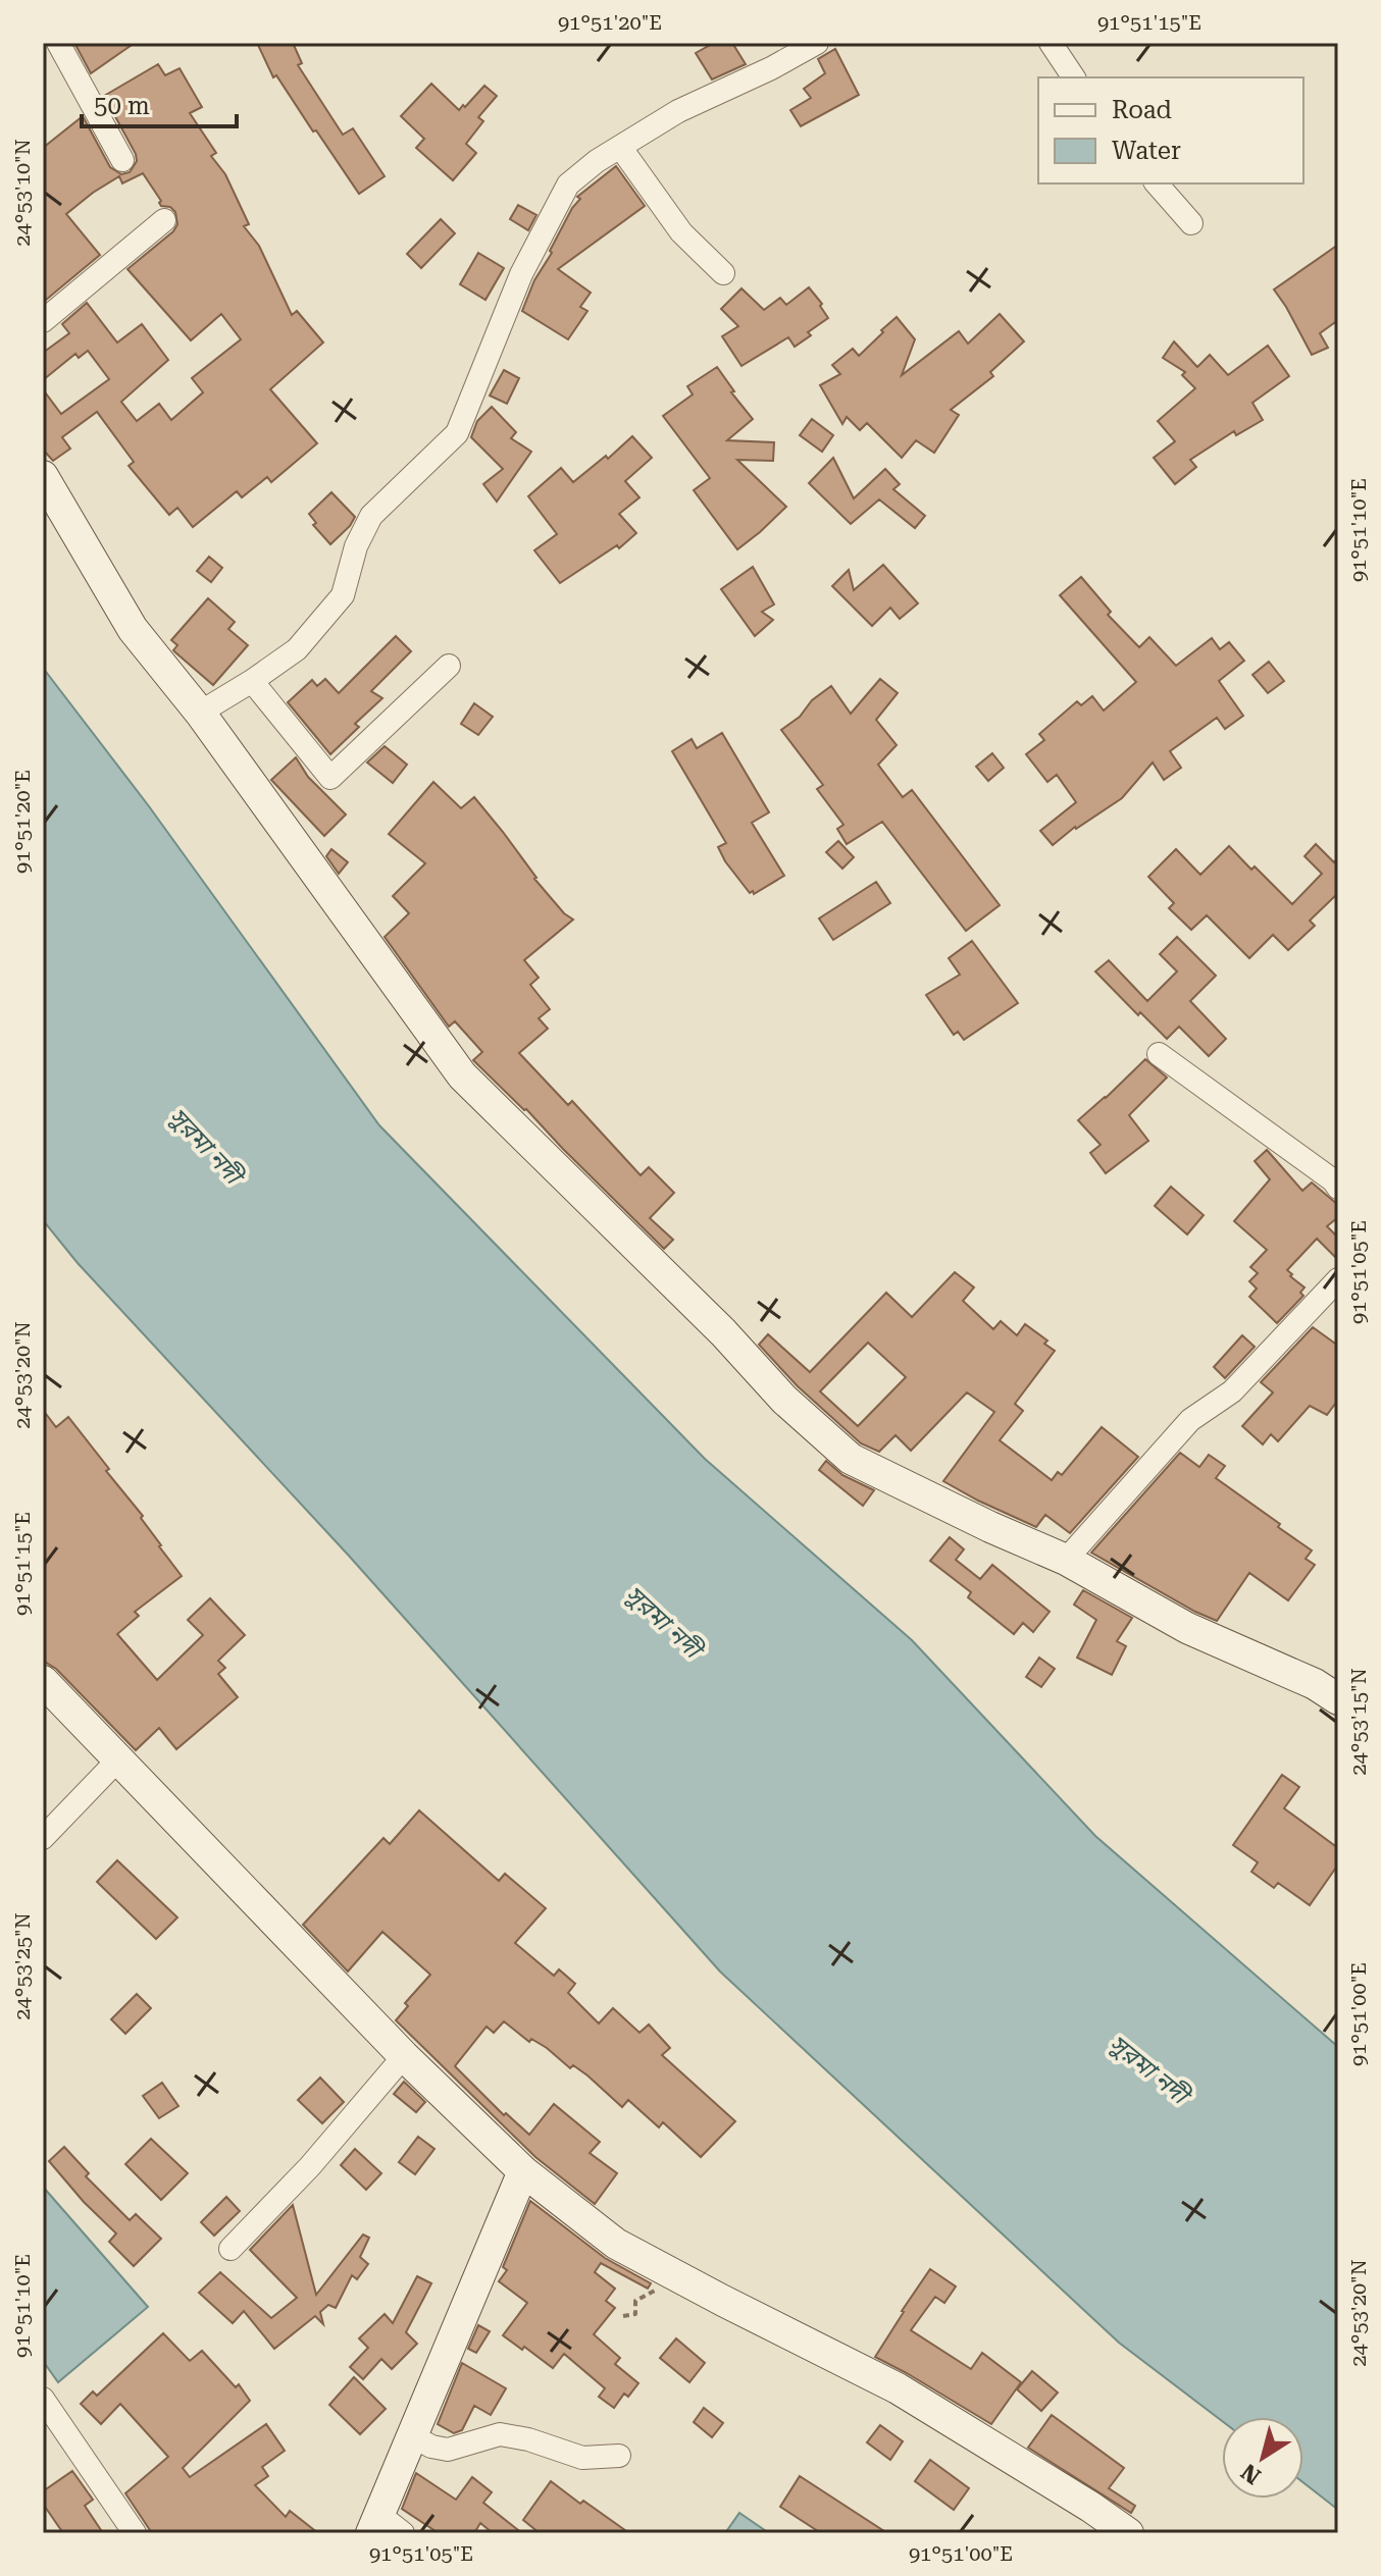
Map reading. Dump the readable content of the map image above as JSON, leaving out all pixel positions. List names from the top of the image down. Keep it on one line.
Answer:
{"water":["সুরমা নদী"],"legend":["Road","Water"],"scale_bar":"50 m","north":"bottom left","coordinates":["91°51'20\"E","91°51'15\"E","24°53'10\"N","91°51'10\"E","91°51'05\"E","24°53'20\"N","24°53'15\"N","24°53'25\"N","91°51'00\"E"]}
